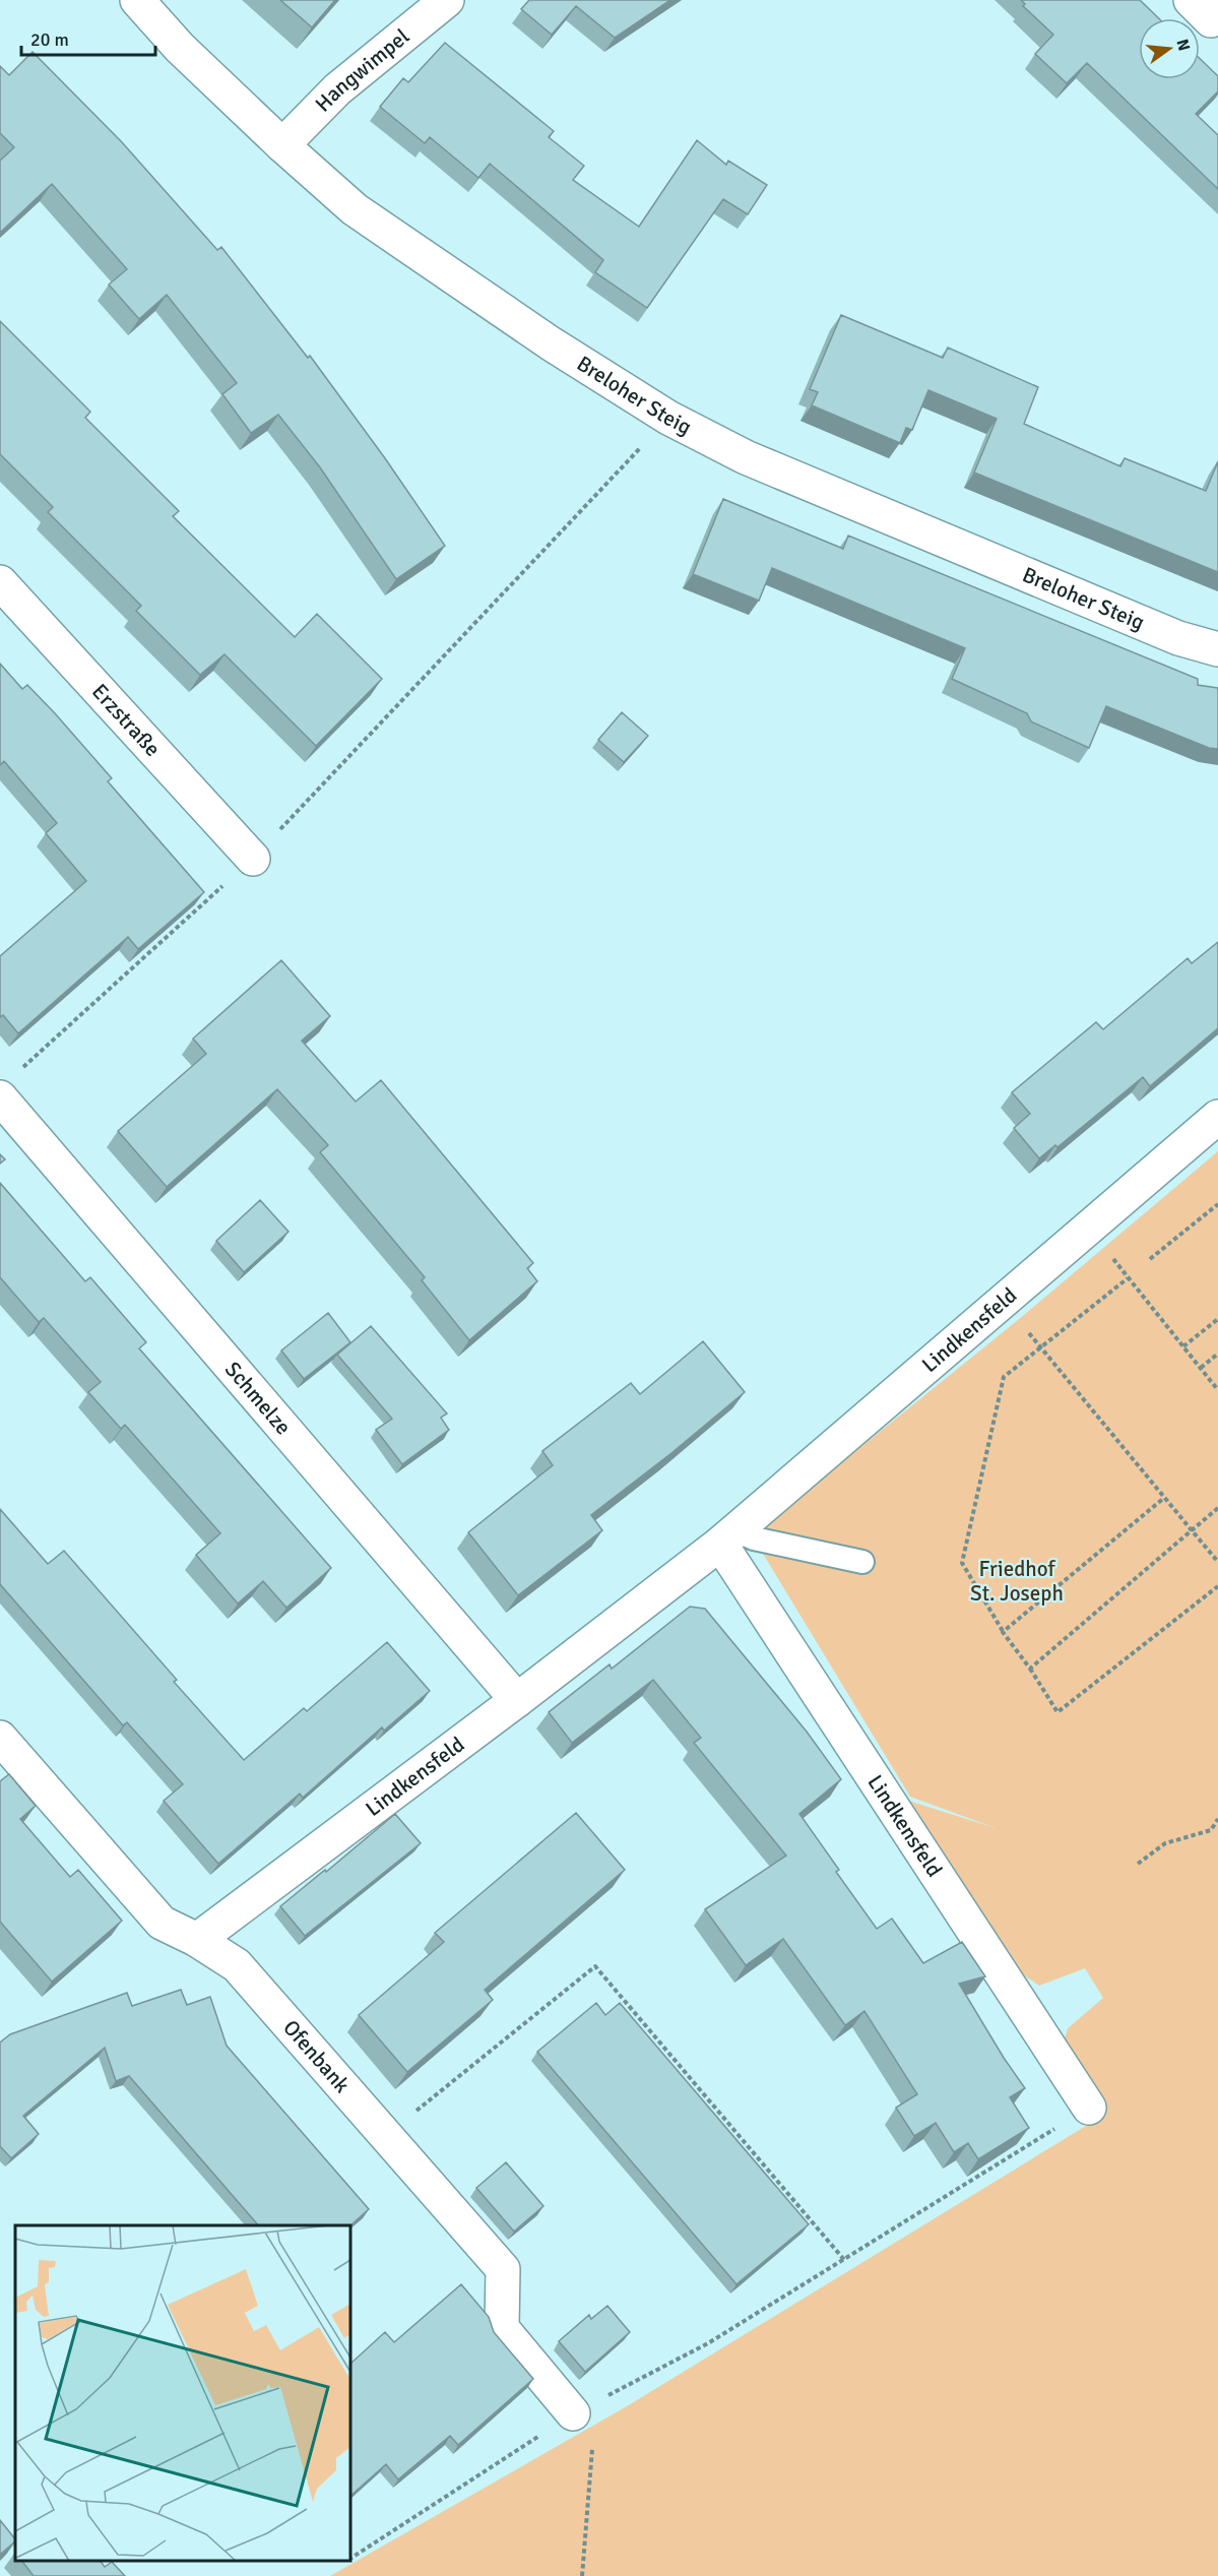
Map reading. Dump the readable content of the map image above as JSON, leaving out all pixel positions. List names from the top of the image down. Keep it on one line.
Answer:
{"streets":{"street":["Hangwimpel","Breloher Steig","Erzstraße","Lindkensfeld","Schmelze","Ofenbank"]},"crossings":[["Hangwimpel","Breloher Steig"],["Lindkensfeld","Schmelze"],["Lindkensfeld","Ofenbank"]],"parks":["Friedhof St. Joseph"],"scale_bar":"20 m","north":"right"}
